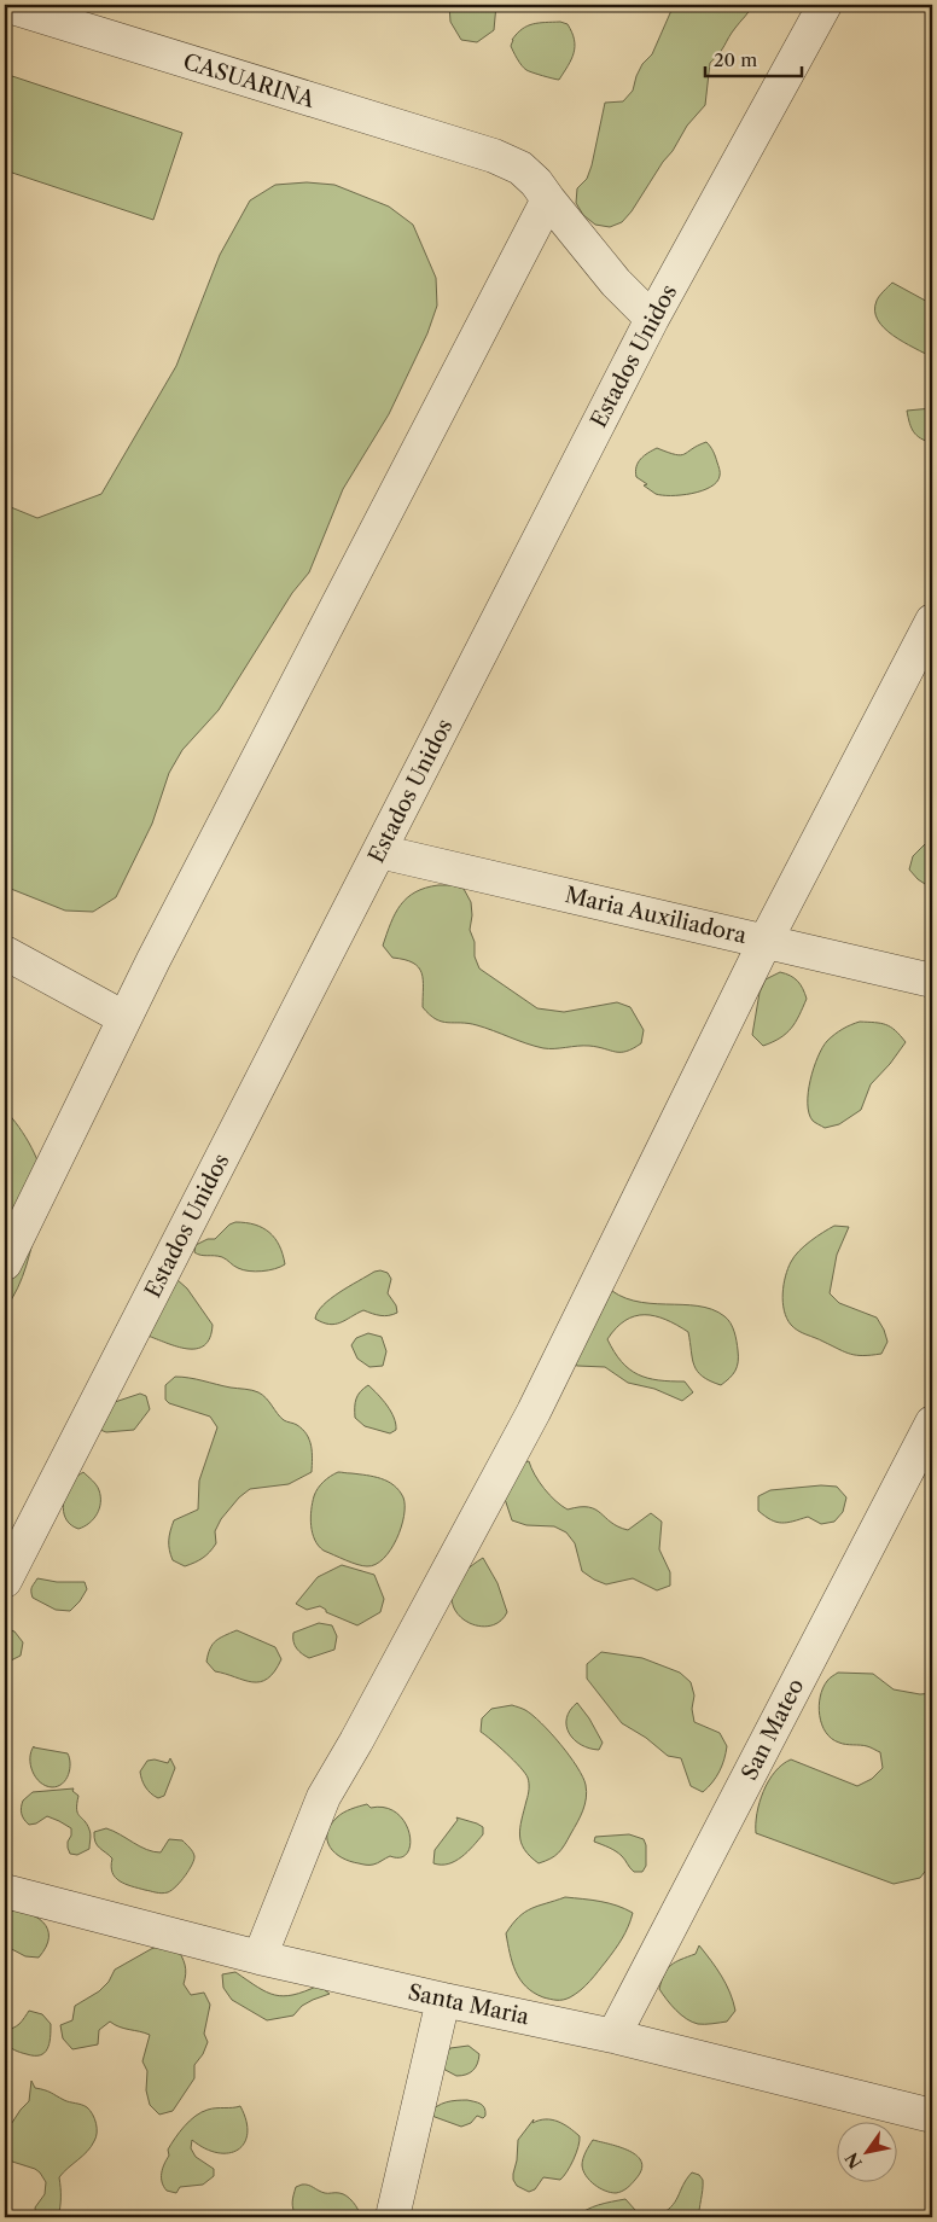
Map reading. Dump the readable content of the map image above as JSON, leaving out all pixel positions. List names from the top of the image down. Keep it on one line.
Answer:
{"streets":{"street":["CASUARINA","Estados Unidos","Maria Auxiliadora","San Mateo","Santa Maria"]},"crossings":[["CASUARINA","Estados Unidos"],["Estados Unidos","Maria Auxiliadora"],["San Mateo","Santa Maria"]],"scale_bar":"20 m","north":"bottom left"}
